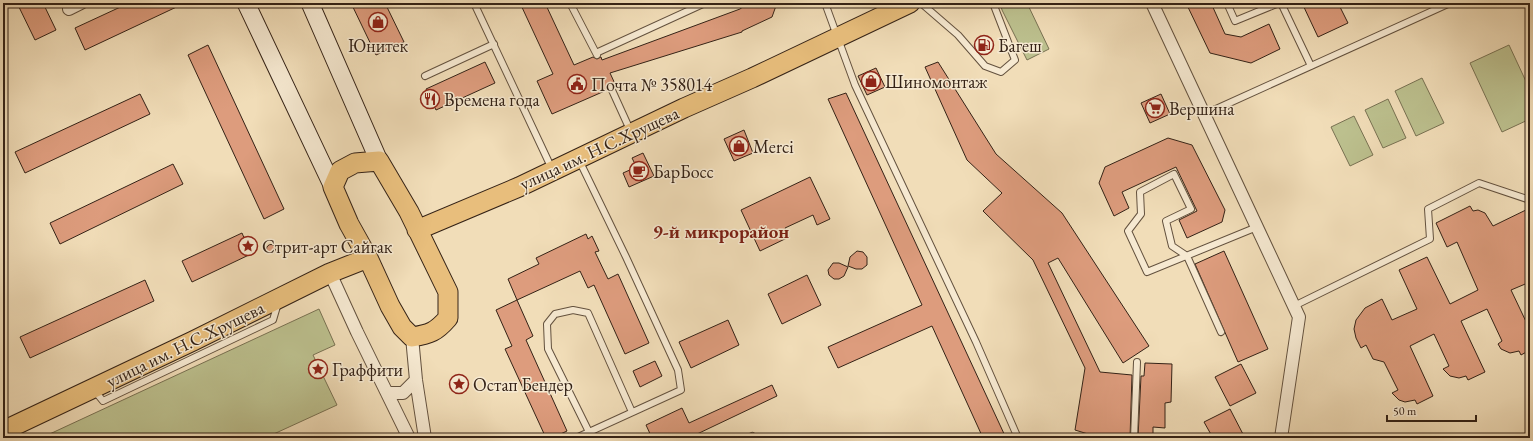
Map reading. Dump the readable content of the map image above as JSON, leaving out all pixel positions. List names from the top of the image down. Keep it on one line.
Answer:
{"streets":{"main road":["улица им. Н.С.Хрущева"]},"districts":["9-й микрорайон"],"places":{"shop":["Юнитек","Шиномонтаж","Merci"],"fuel station":["Багеш"],"public building":["Почта № 358014"],"restaurant":["Времена года"],"supermarket":["Вершина"],"cafe":["БарБосс"],"place":["Стрит-арт Сайгак","Граффити","Остап Бендер"]},"scale_bar":"50 m"}
